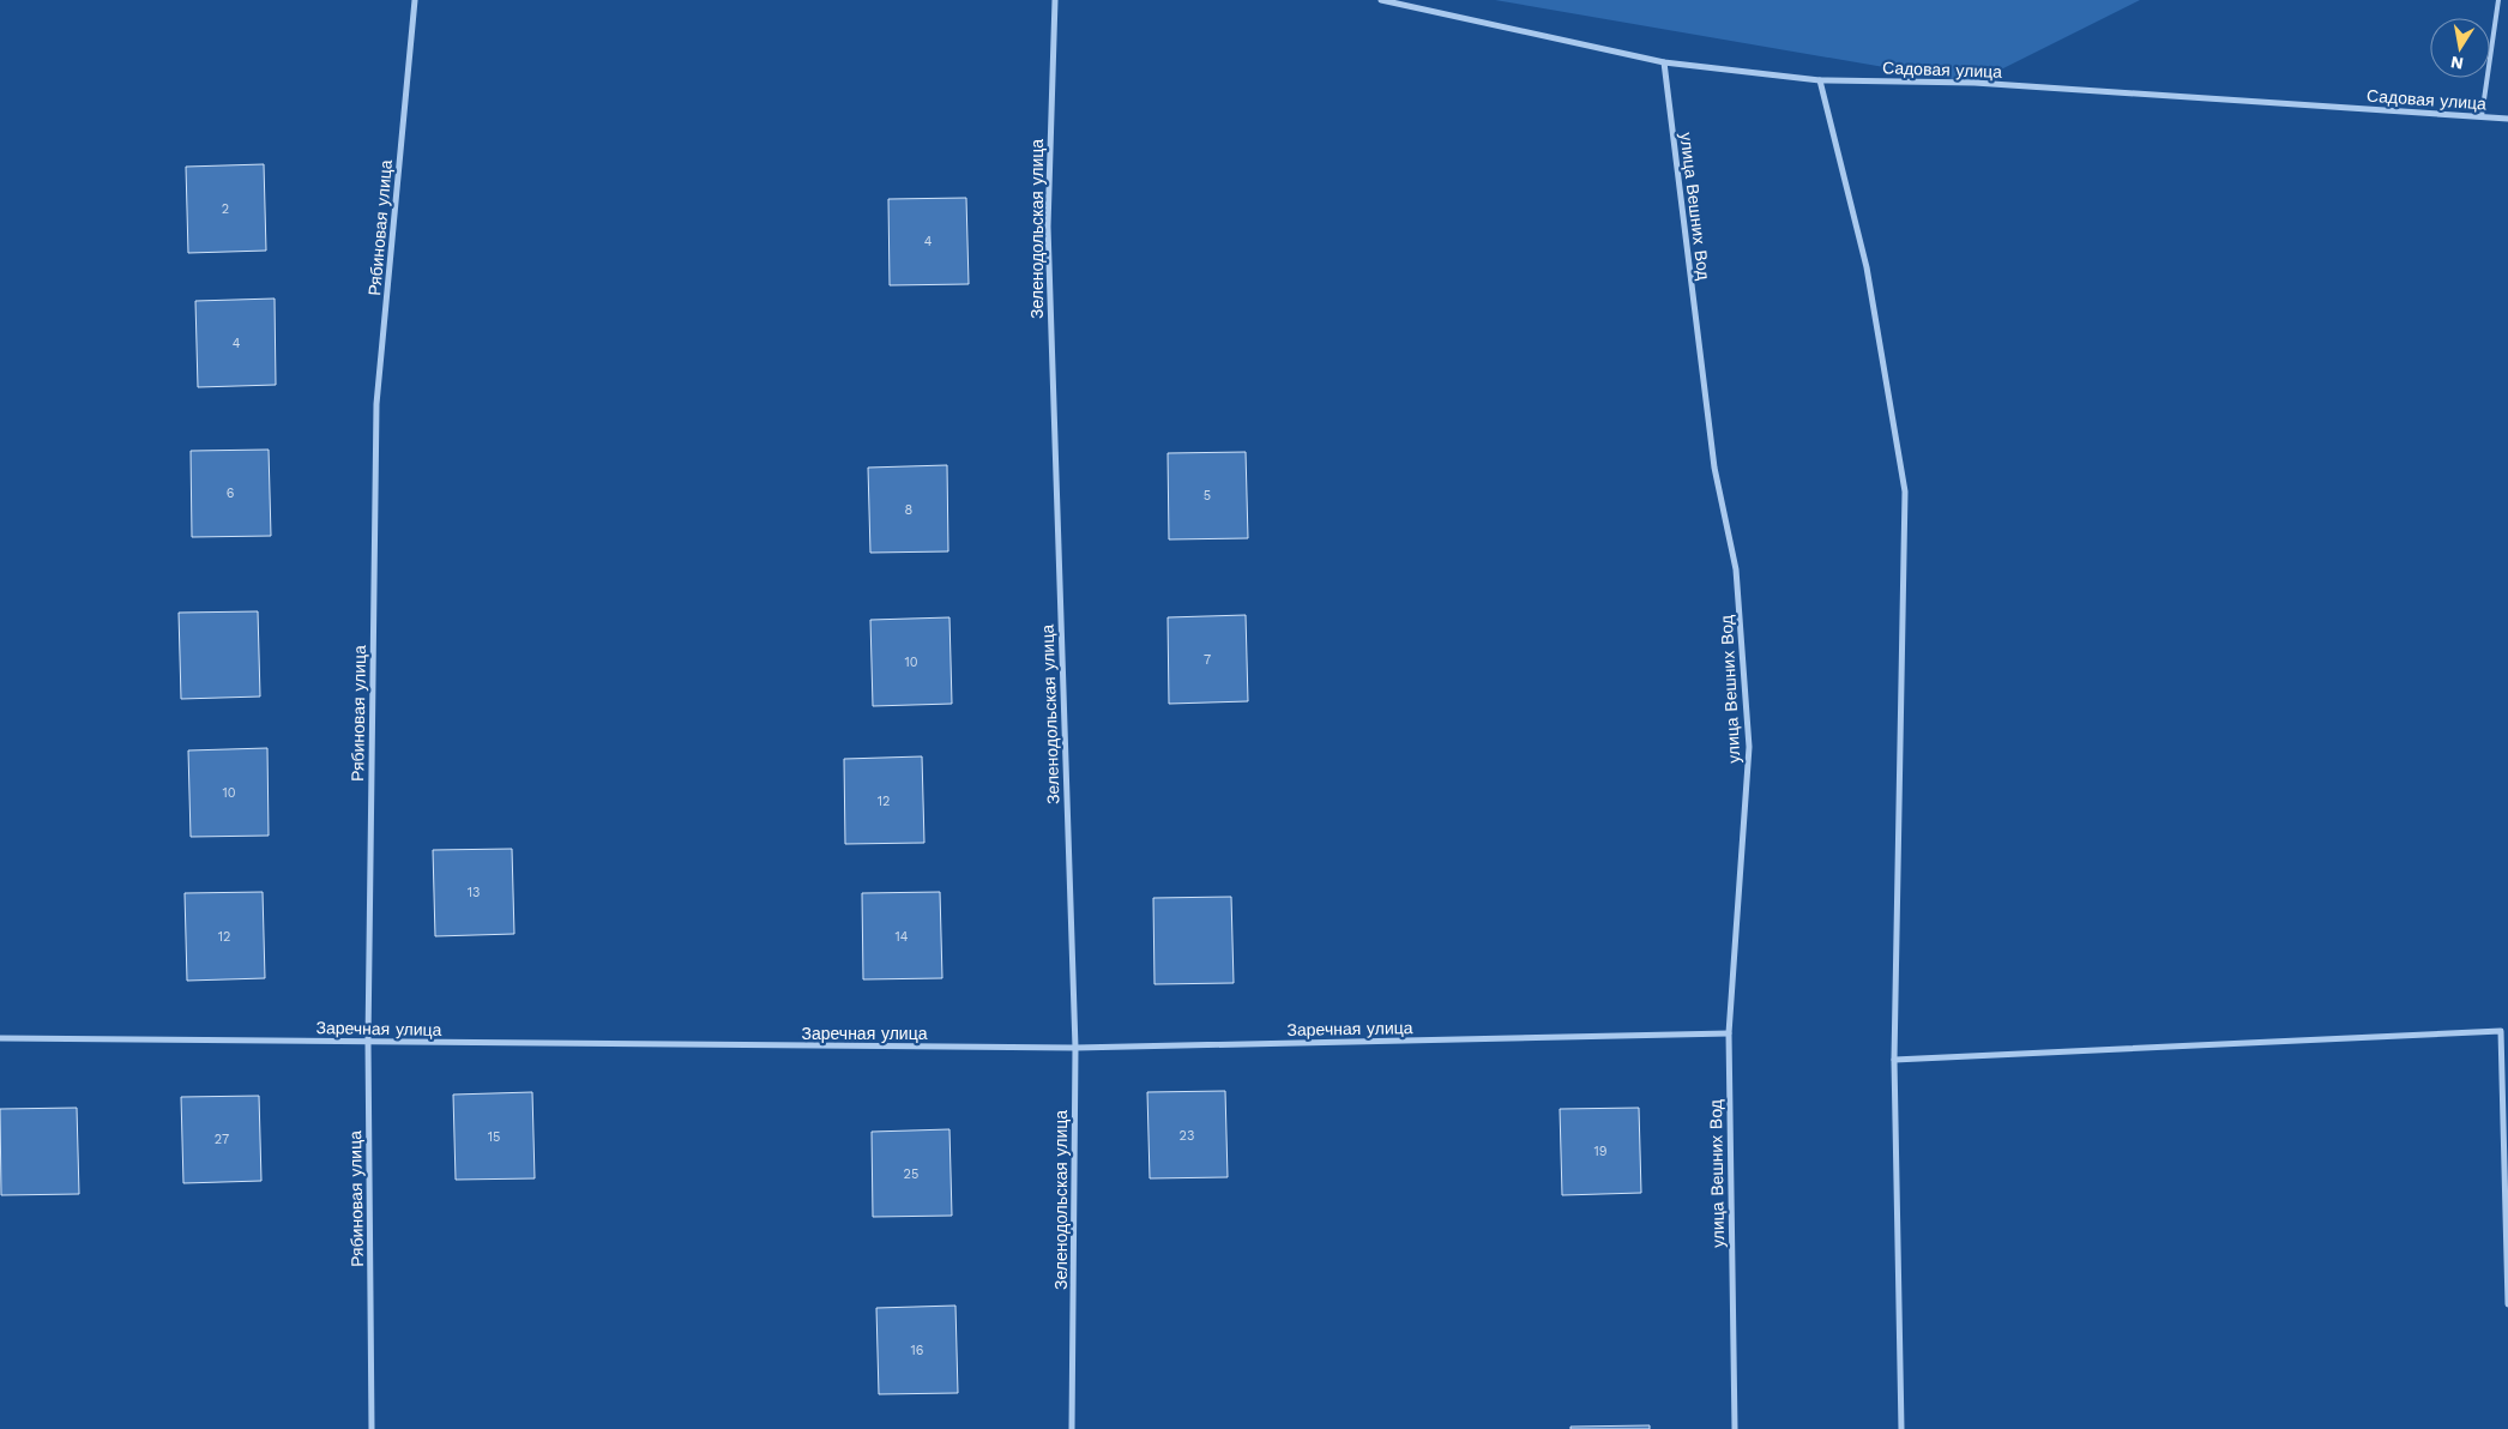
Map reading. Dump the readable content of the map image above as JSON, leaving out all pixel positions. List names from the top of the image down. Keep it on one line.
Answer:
{"streets":{"street":["Садовая улица","улица Вешних Вод","Рябиновая улица","Зеленодольская улица","Заречная улица"]},"crossings":[["Садовая улица","улица Вешних Вод"],["улица Вешних Вод","Заречная улица"],["Рябиновая улица","Заречная улица"],["Зеленодольская улица","Заречная улица"]],"house_numbers":["2","4","4","6","5","8","7","10","10","12","13","12","14","23","15","27","19","25","16"],"north":"bottom"}
